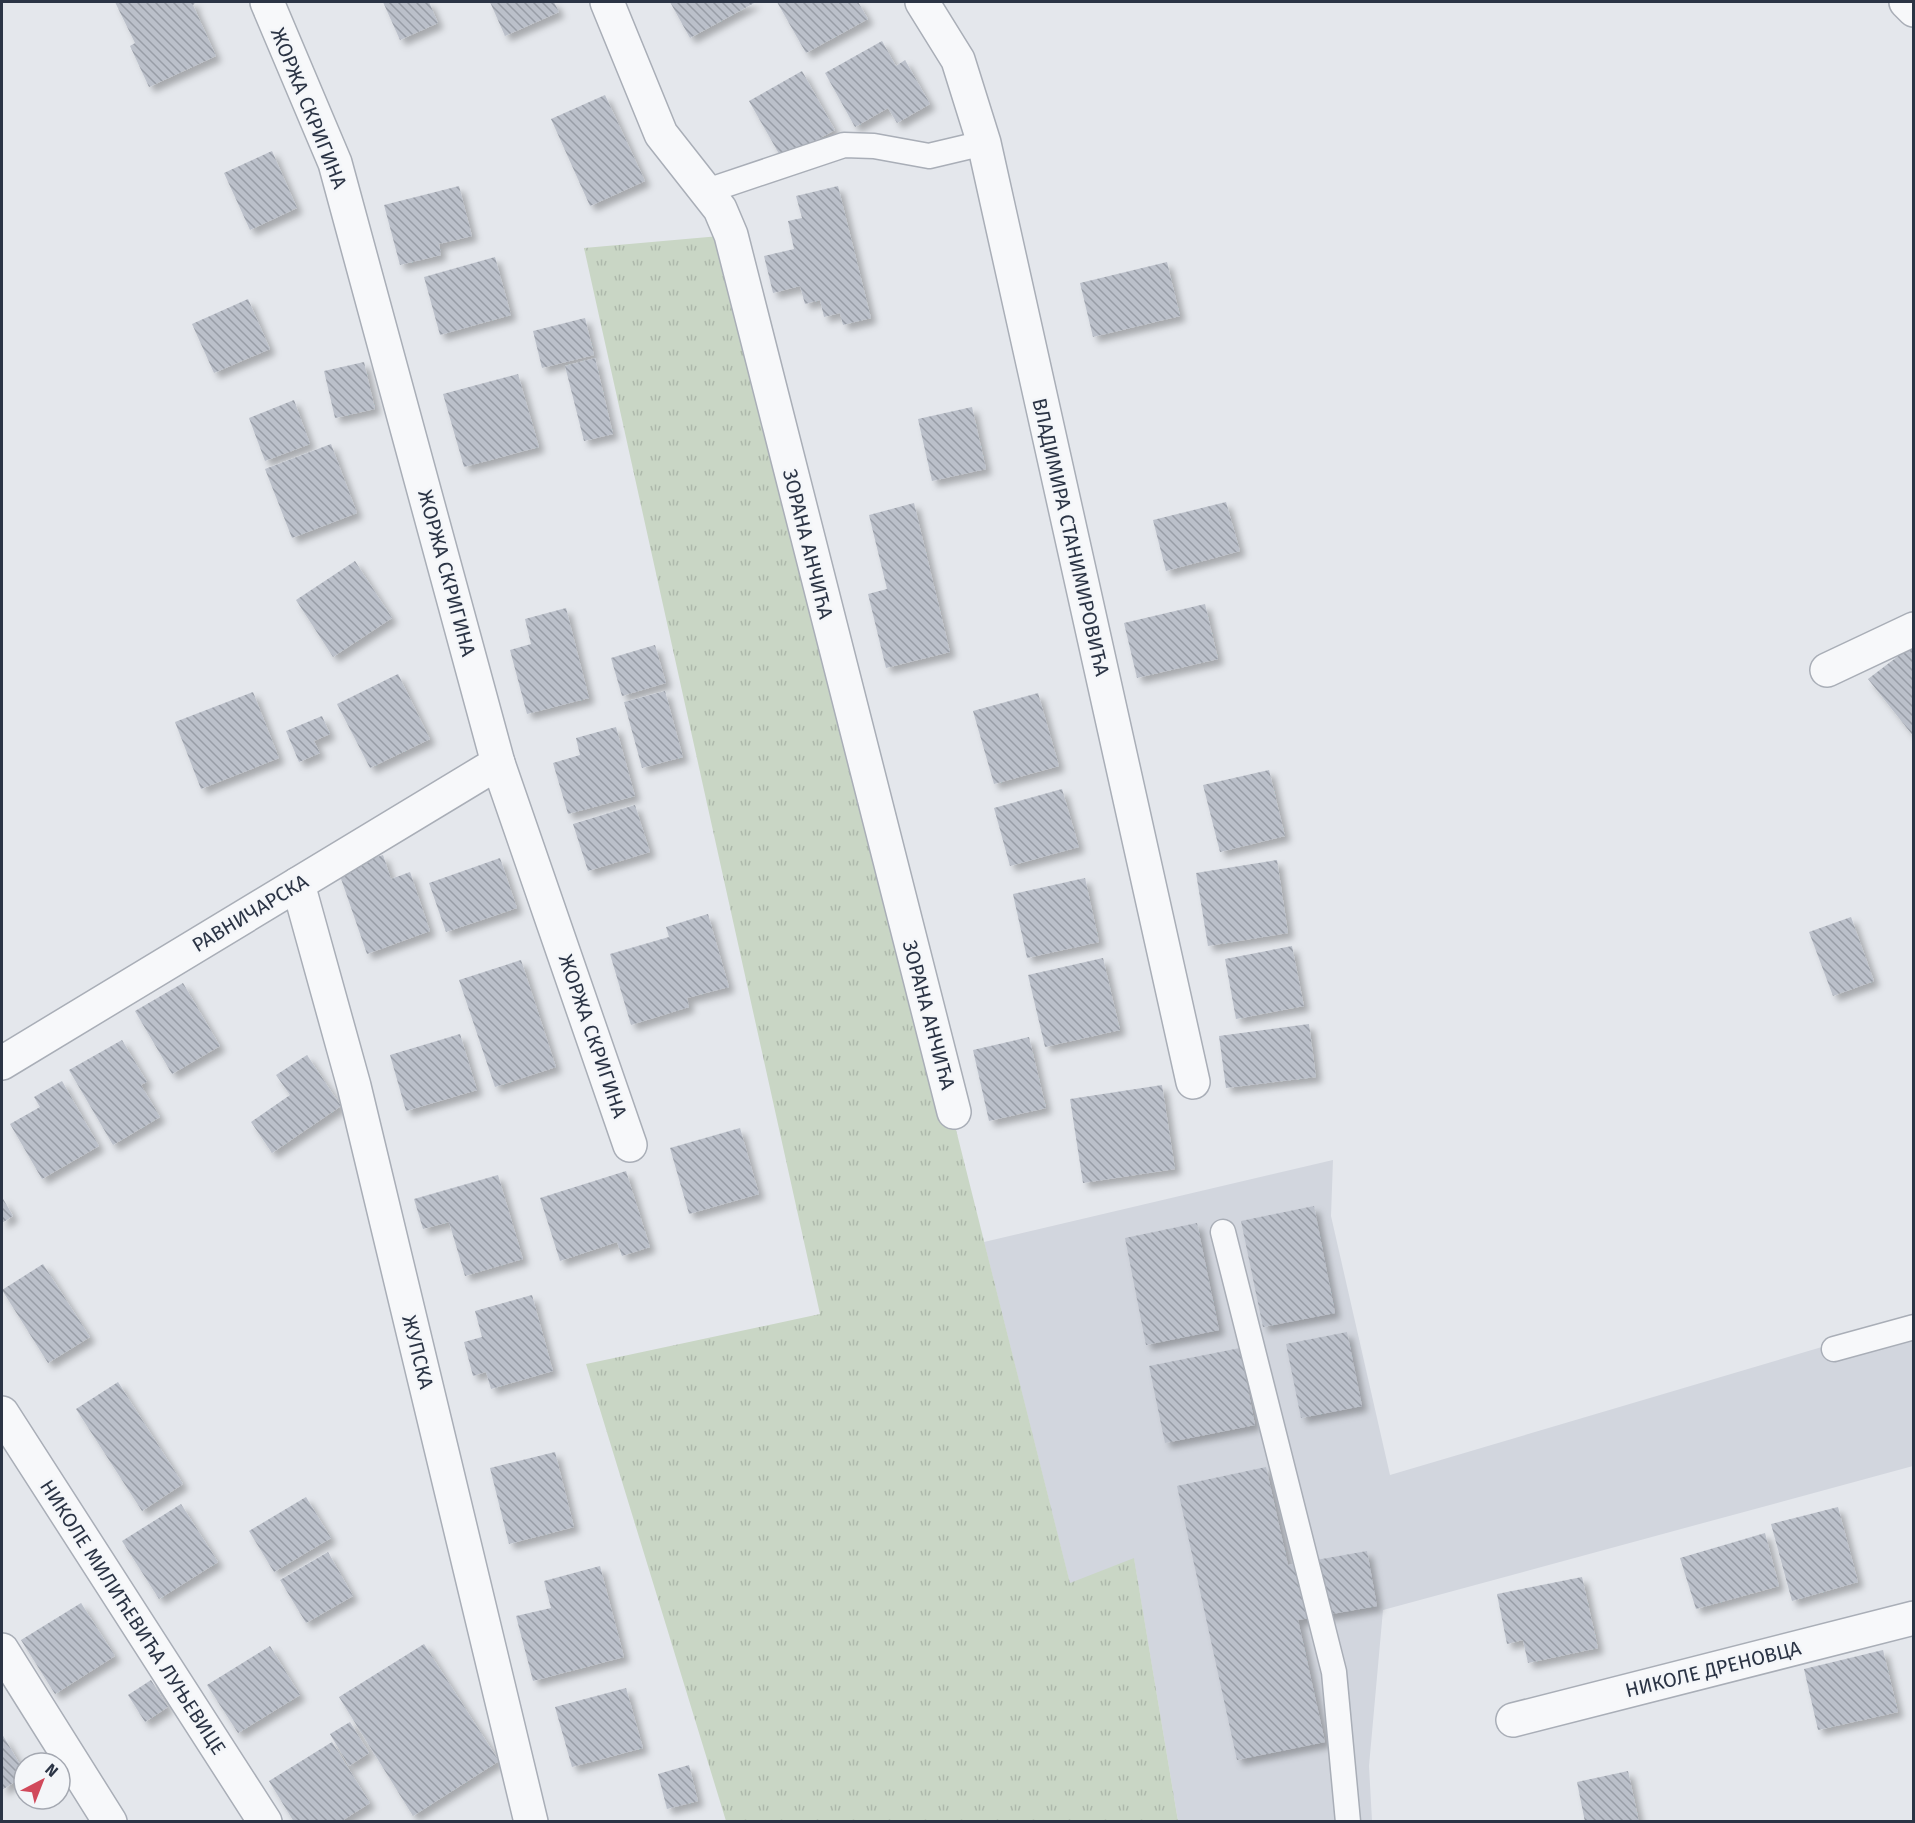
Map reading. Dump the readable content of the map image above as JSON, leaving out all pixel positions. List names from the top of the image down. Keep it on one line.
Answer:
{"streets":{"street":["ЖОРЖА СКРИГИНА","ВЛАДИМИРА СТАНИМИРОВИЋА","ЗОРАНА АНЧИЋА","РАВНИЧАРСКА","ЖУПСКА","НИКОЛЕ МИЛИЋЕВИЋА ЛУЊЕВИЦЕ","НИКОЛЕ ДРЕНОВЦА"]},"crossings":[["ЖОРЖА СКРИГИНА","РАВНИЧАРСКА"],["РАВНИЧАРСКА","ЖУПСКА"]],"north":"top right"}
